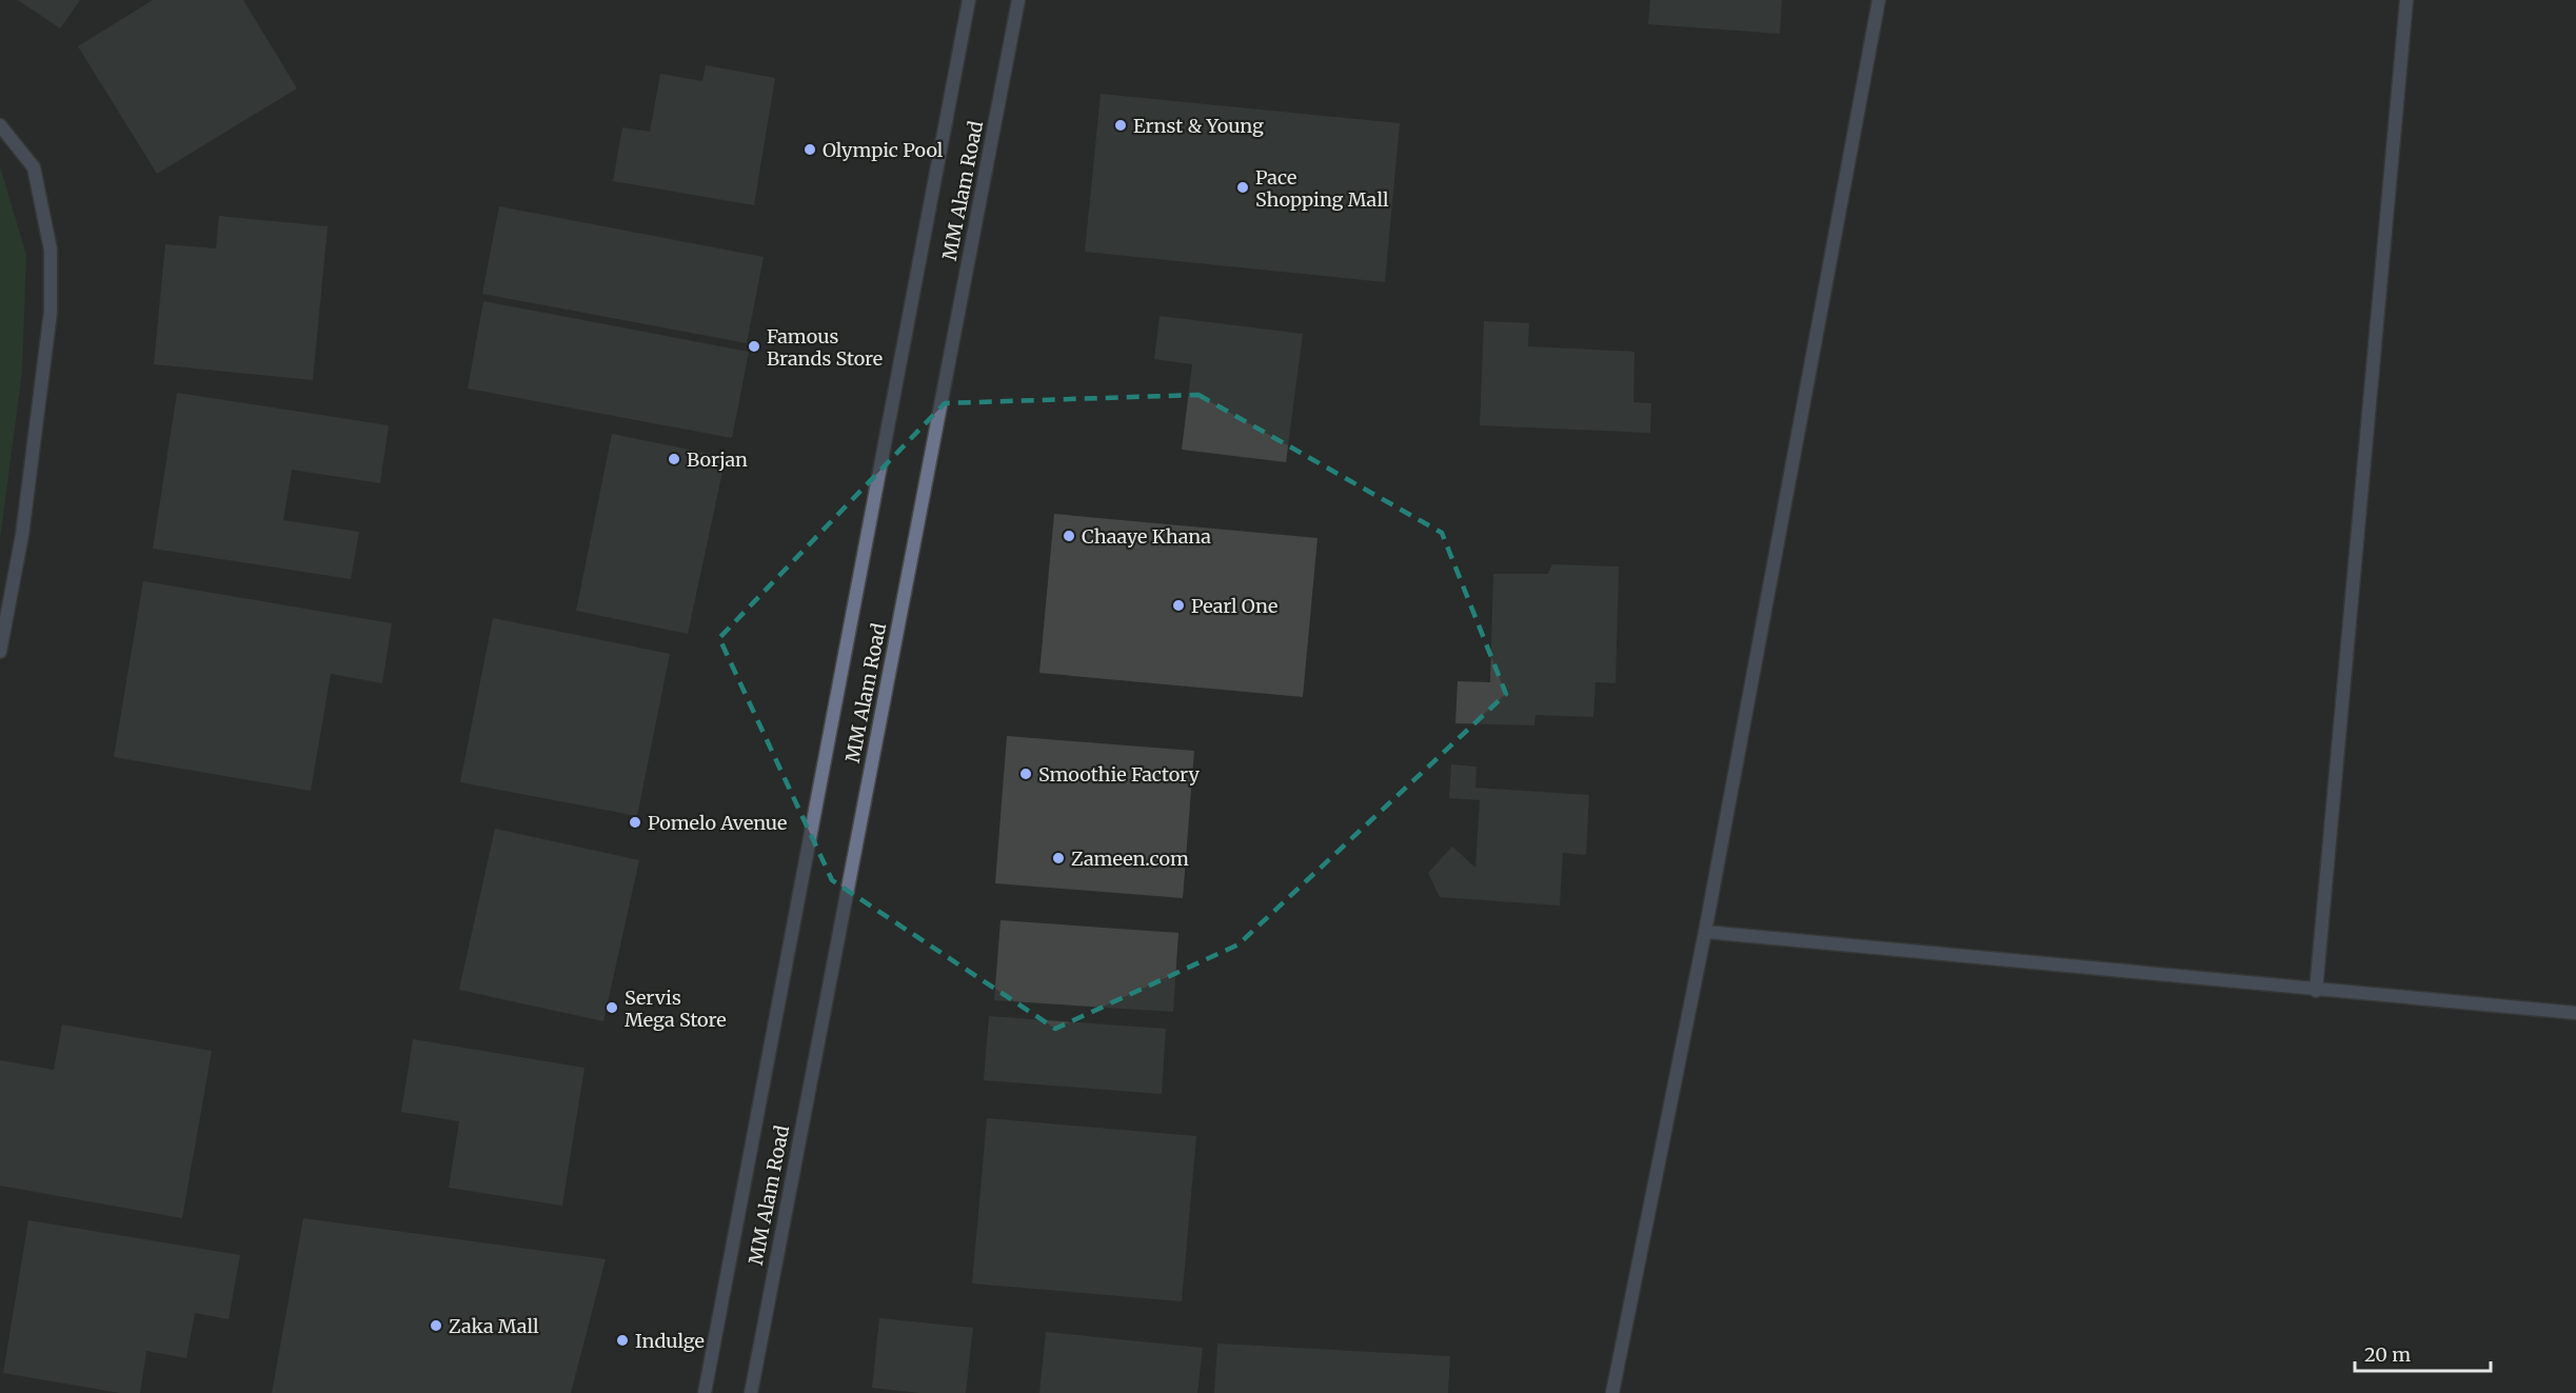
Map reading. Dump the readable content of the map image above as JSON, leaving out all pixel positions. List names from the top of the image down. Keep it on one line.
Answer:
{"streets":{"street":["MM Alam Road"]},"places":["Ernst & Young","Olympic Pool","Pace Shopping Mall","Famous Brands Store","Borjan","Chaaye Khana","Pearl One","Smoothie Factory","Pomelo Avenue","Zameen.com","Servis Mega Store","Zaka Mall","Indulge"],"scale_bar":"20 m"}
